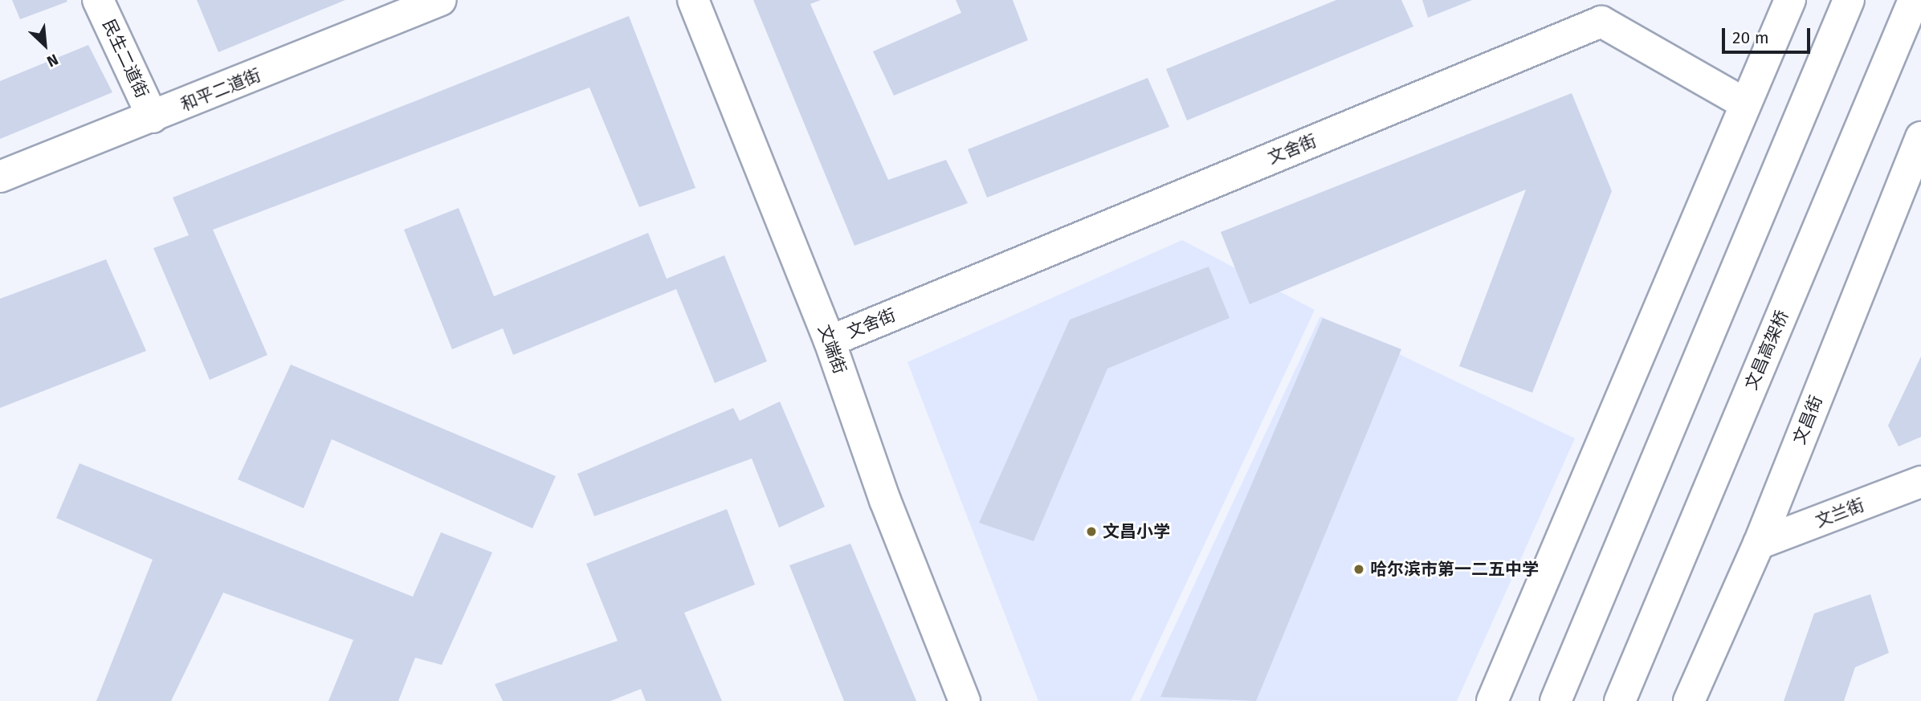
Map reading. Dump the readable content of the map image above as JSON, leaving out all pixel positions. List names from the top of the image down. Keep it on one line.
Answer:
{"streets":{"main road":["民生二道街","和平二道街","文舍街","文端街","文昌高架桥","文昌街","文兰街"]},"crossings":[["民生二道街","和平二道街"],["文舍街","文端街"],["文昌街","文兰街"]],"places":["文昌小学","哈尔滨市第一二五中学"],"scale_bar":"20 m","north":"bottom right"}
